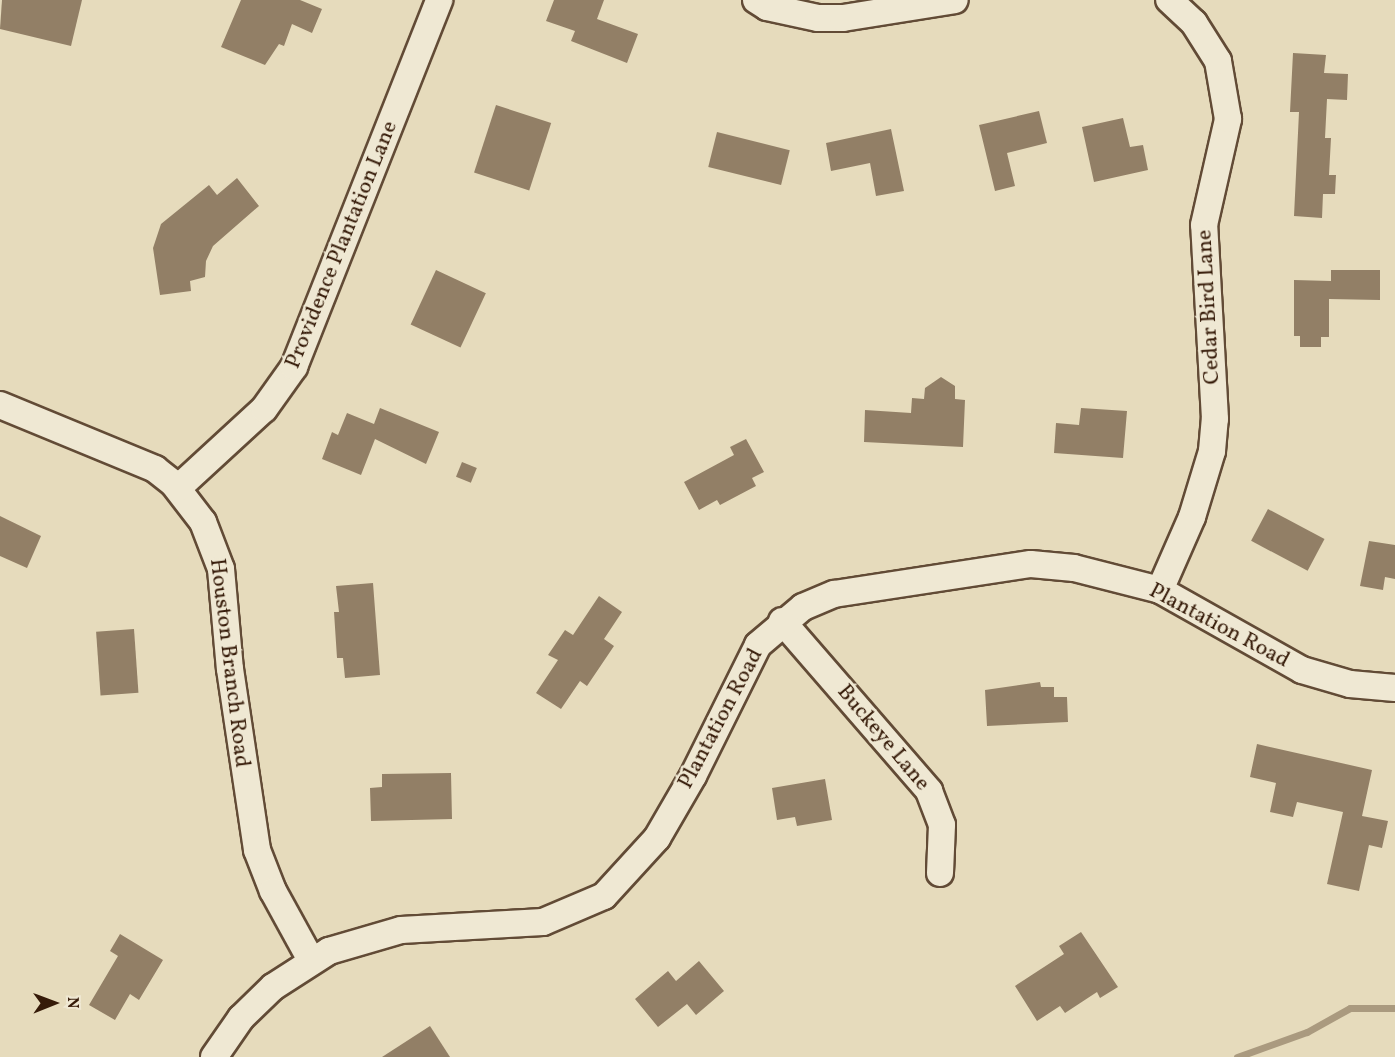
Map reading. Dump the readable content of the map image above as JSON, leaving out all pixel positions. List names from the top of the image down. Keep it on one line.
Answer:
{"streets":{"street":["Providence Plantation Lane","Cedar Bird Lane","Plantation Road","Houston Branch Road","Buckeye Lane"]},"crossings":[["Providence Plantation Lane","Houston Branch Road"],["Cedar Bird Lane","Plantation Road"],["Plantation Road","Houston Branch Road"],["Plantation Road","Buckeye Lane"]],"north":"right"}
